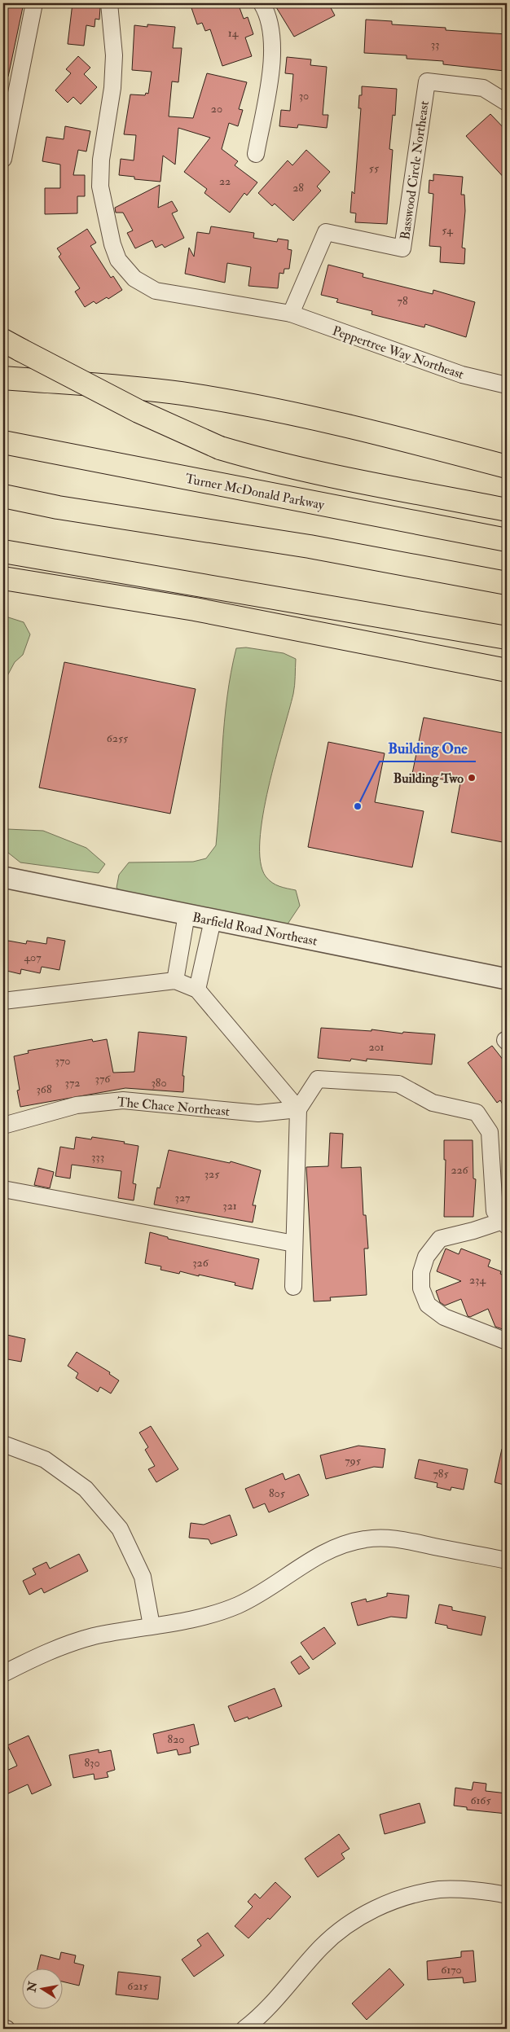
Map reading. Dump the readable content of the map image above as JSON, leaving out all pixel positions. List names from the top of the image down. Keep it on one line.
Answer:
{"streets":{"highway":["Turner McDonald Parkway"],"street":["Basswood Circle Northeast","Peppertree Way Northeast","Barfield Road Northeast","The Chace Northeast"]},"crossings":[["Basswood Circle Northeast","Peppertree Way Northeast"]],"places":["Building Two","Building One"],"house_numbers":["14","33","30","20","55","22","28","54","78","6255","407","201","370","376","372","380","368","333","226","325","327","321","326","234","795","785","805","820","830","6165","6170","6215"],"north":"left"}
